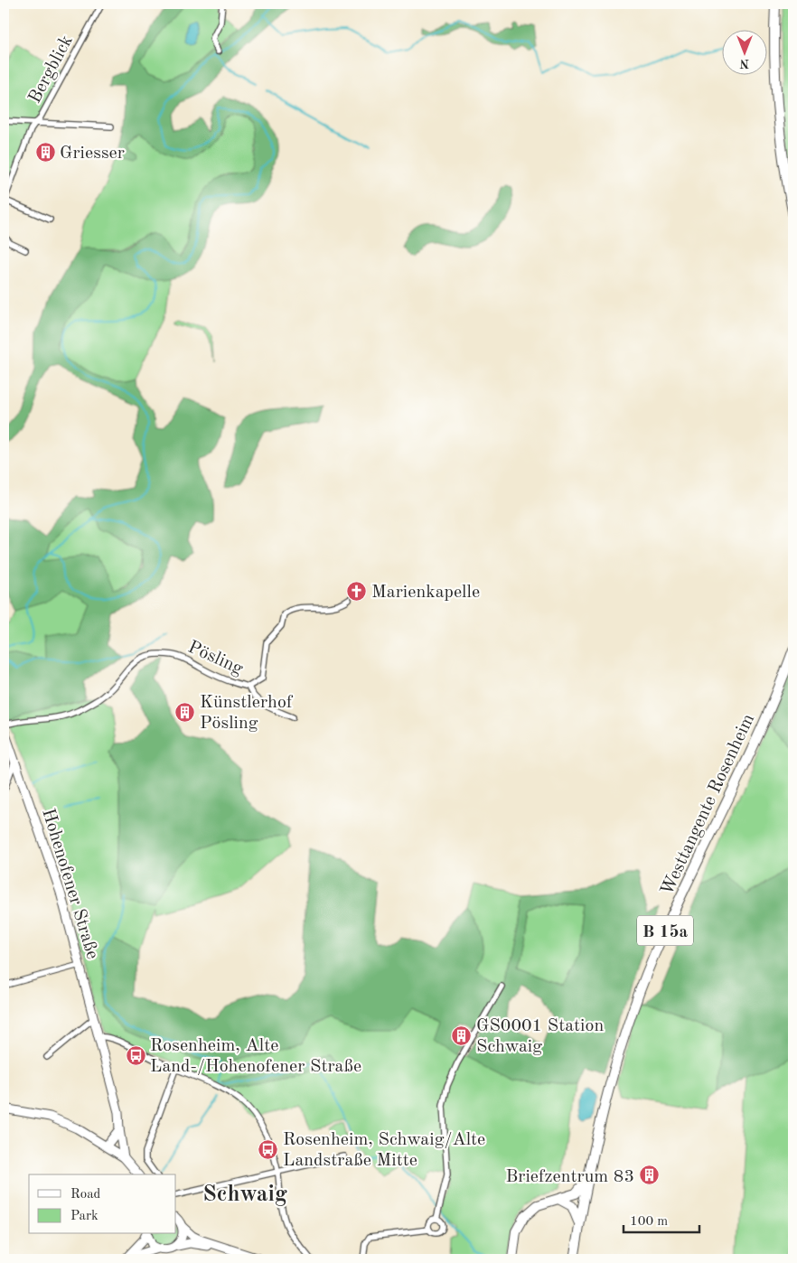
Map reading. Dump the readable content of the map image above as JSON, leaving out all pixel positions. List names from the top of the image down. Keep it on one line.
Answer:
{"streets":{"highway":["Westtangente Rosenheim","B 15a"],"main road":["Hohenofener Straße"],"street":["Bergblick","Pösling"]},"districts":["Schwaig"],"places":{"building":["Griesser","Künstlerhof Pösling","GS0001 Station Schwaig","Briefzentrum 83"],"church":["Marienkapelle"],"bus stop":["Rosenheim, Alte Land-/Hohenofener Straße","Rosenheim, Schwaig/Alte Landstraße Mitte"]},"legend":["Road","Park"],"scale_bar":"100 m","north":"bottom"}
